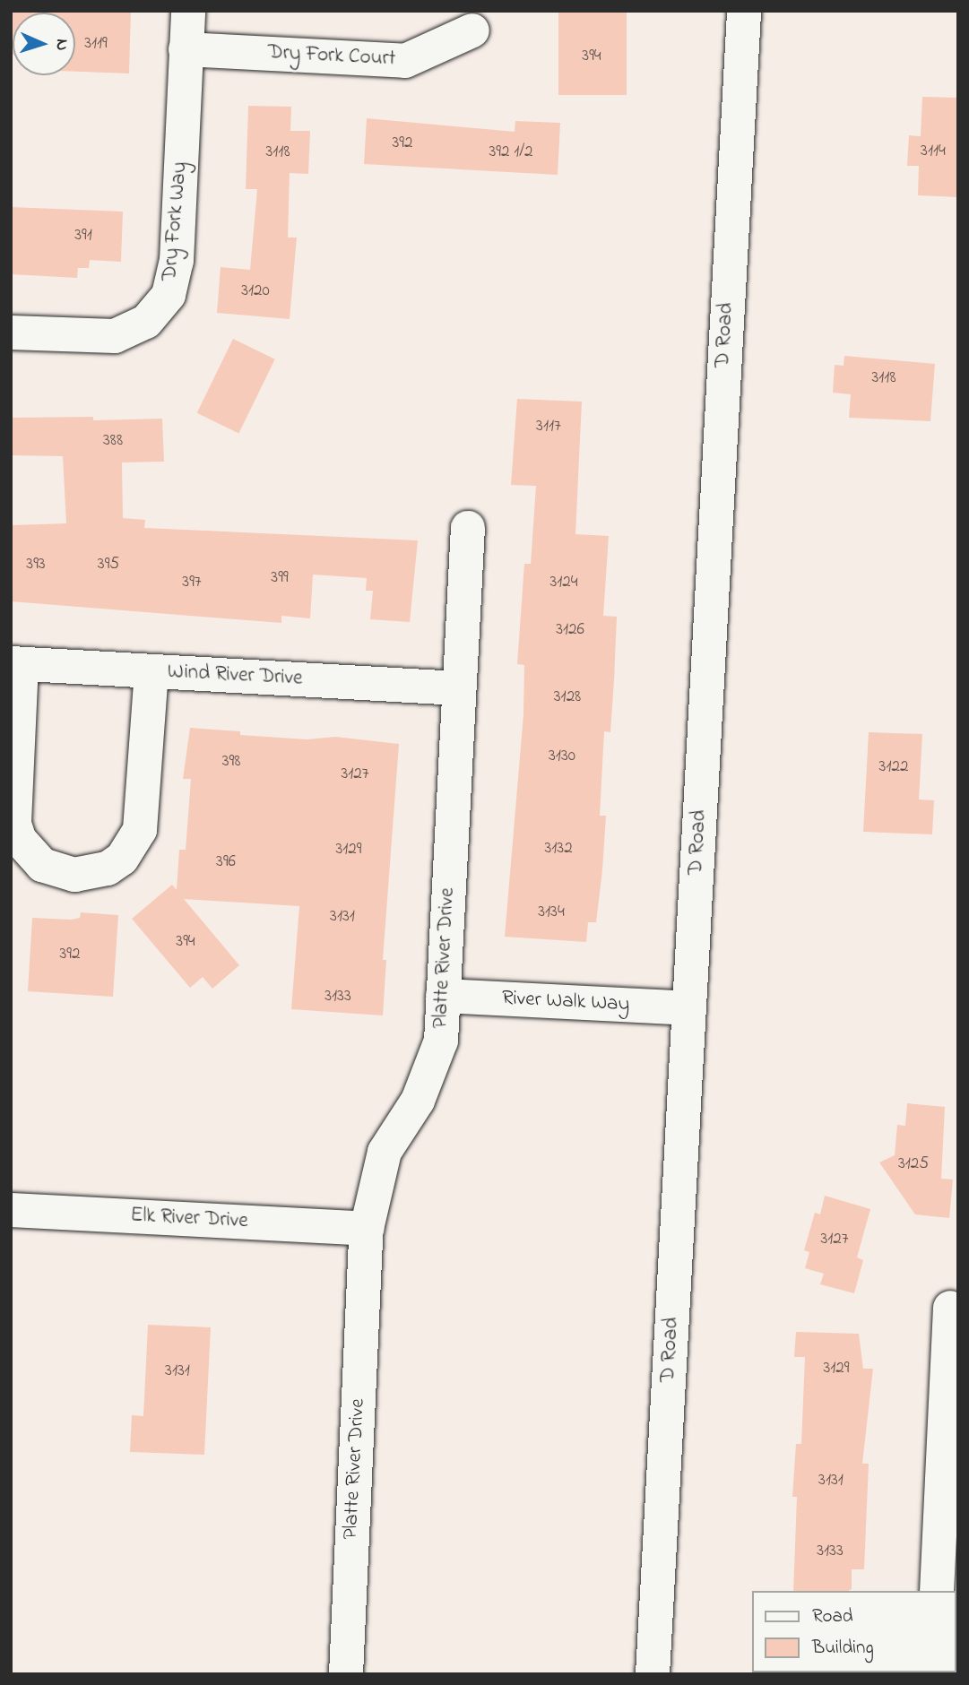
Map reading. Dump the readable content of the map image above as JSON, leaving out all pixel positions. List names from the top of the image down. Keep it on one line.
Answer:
{"streets":{"street":["Dry Fork Court","Dry Fork Way","D Road","Wind River Drive","Platte River Drive","River Walk Way","Elk River Drive"]},"crossings":[["Dry Fork Court","Dry Fork Way"],["D Road","River Walk Way"],["Wind River Drive","Platte River Drive"],["Platte River Drive","River Walk Way"],["Platte River Drive","Elk River Drive"]],"house_numbers":["3119","394","392","3114","3118","392 1/2","391","3120","3118","3117","388","393","395","399","397","3124","3126","3128","3130","398","3122","3127","3132","3129","396","3134","3131","394","392","3133","3125","3127","3129","3131","3131","3133"],"legend":["Road","Building"],"north":"right"}
